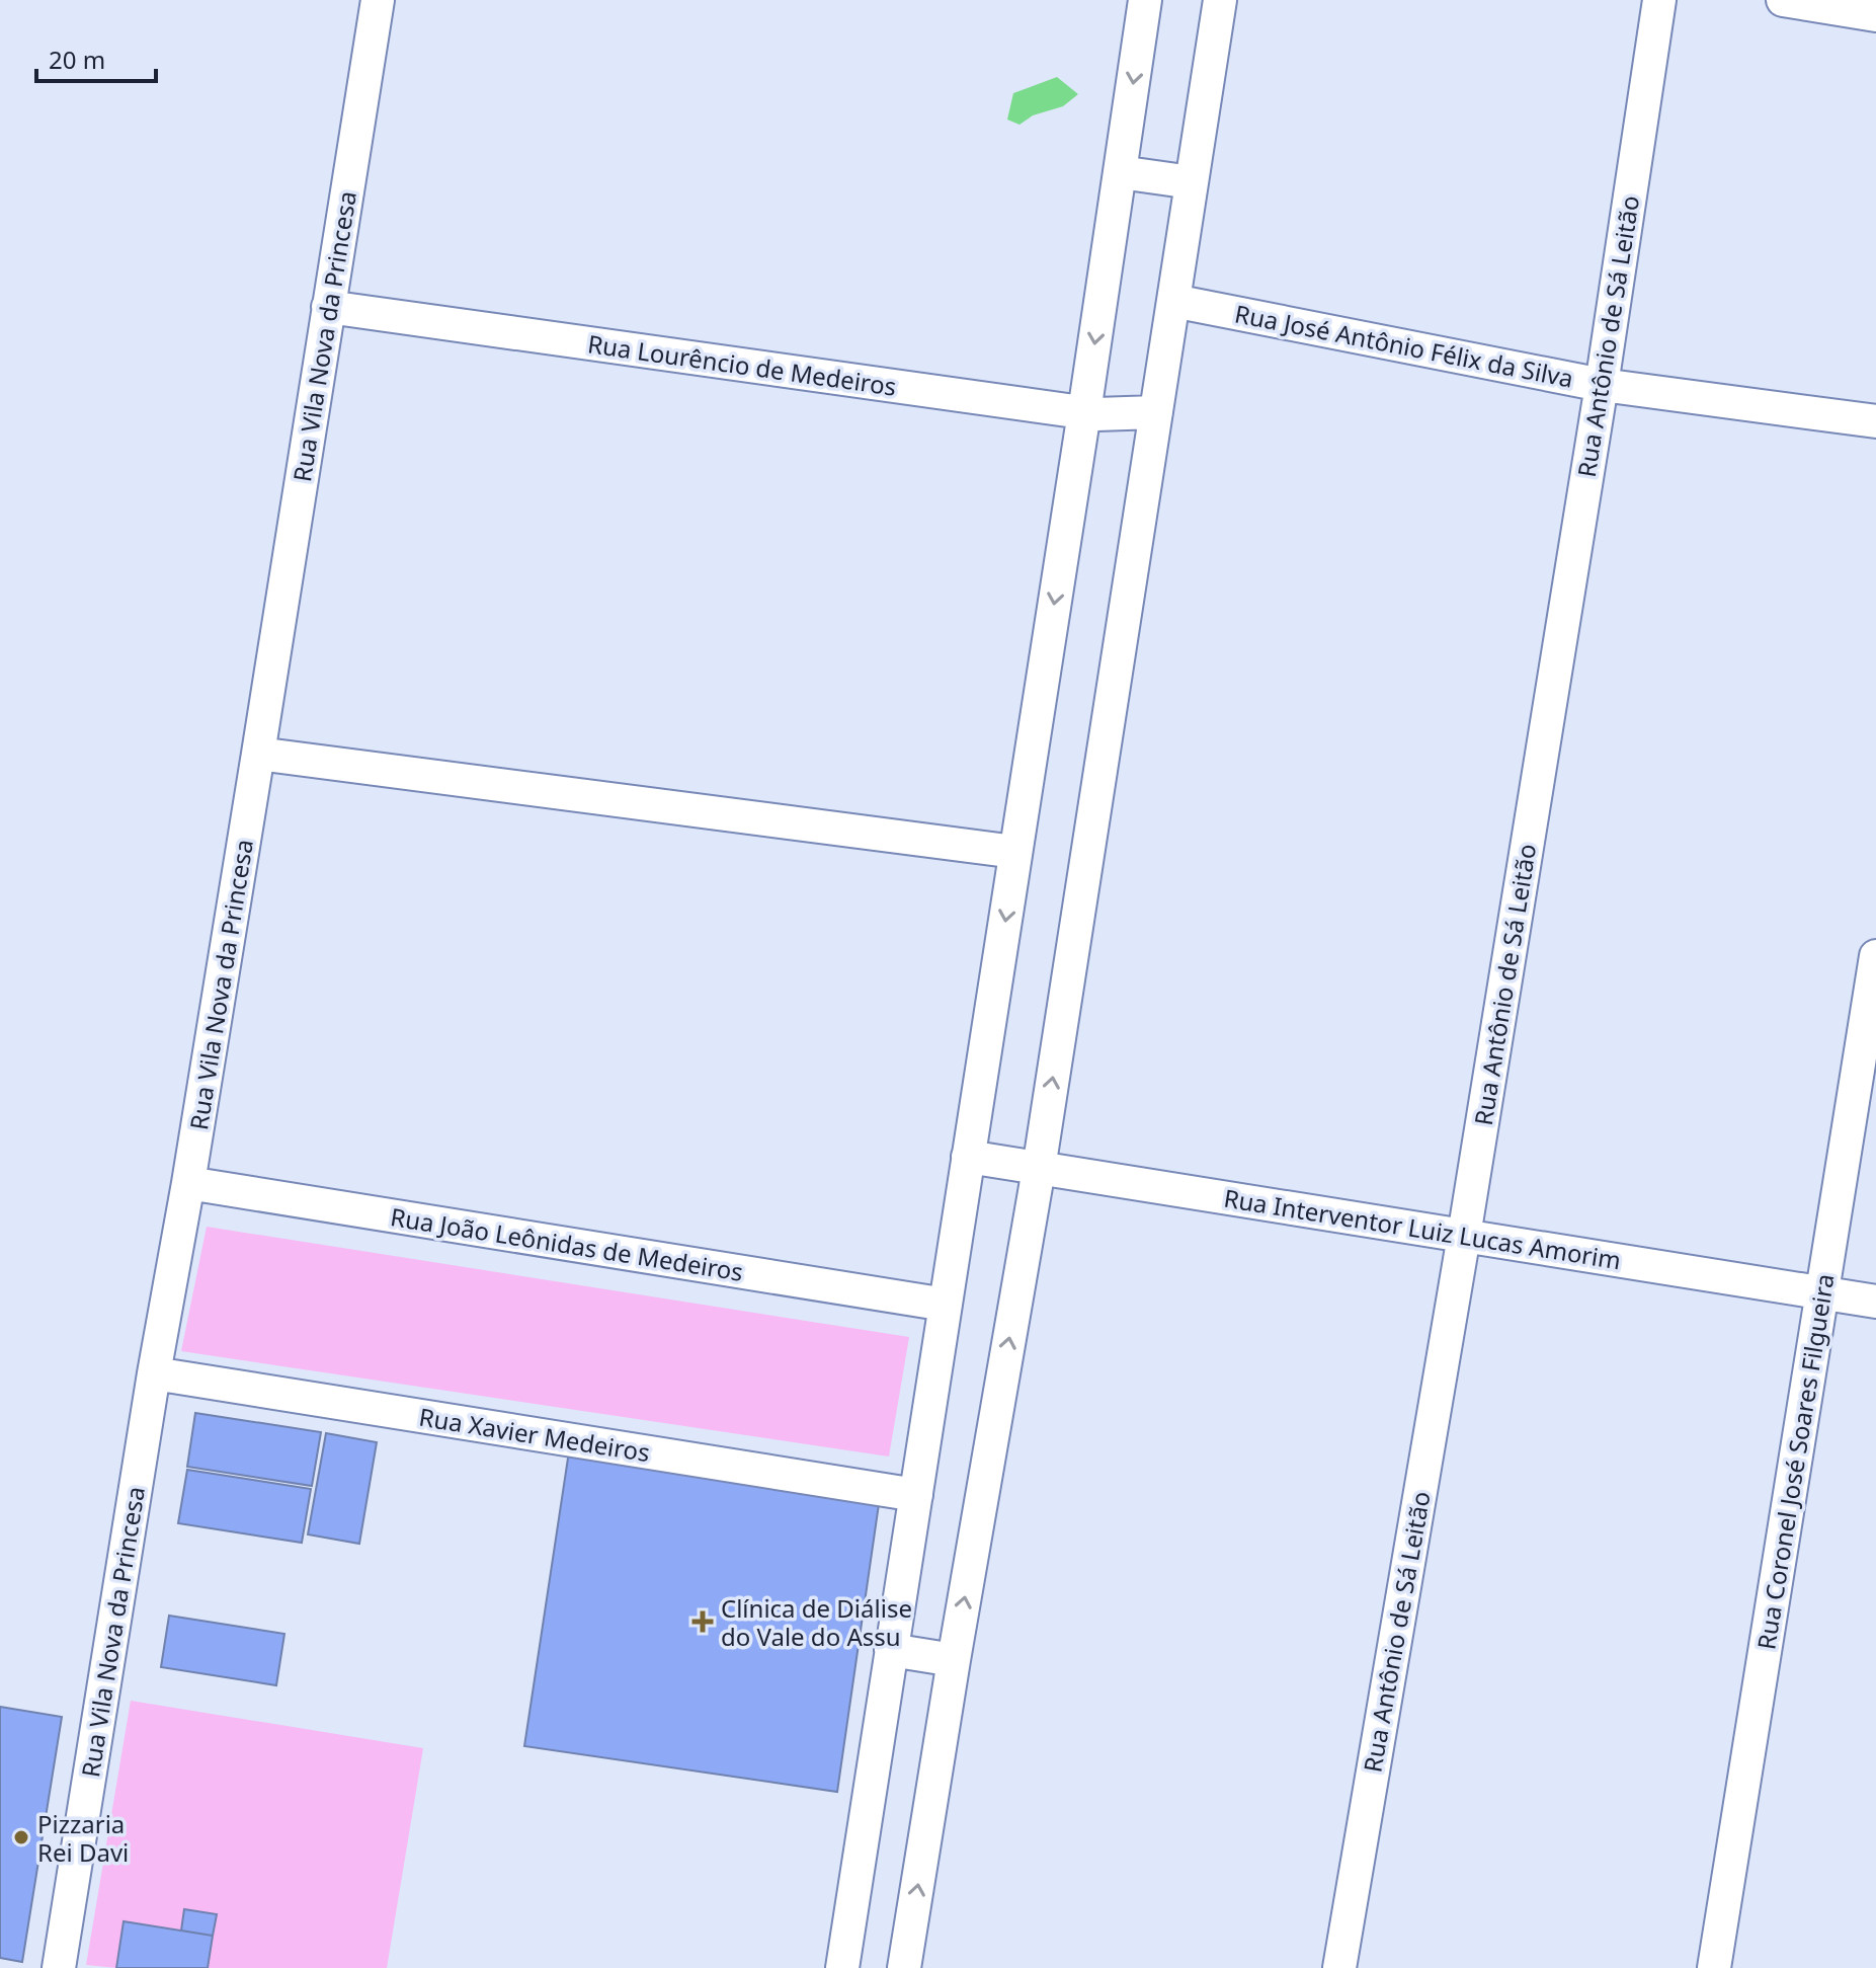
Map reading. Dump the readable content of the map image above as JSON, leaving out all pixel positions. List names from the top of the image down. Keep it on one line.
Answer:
{"streets":{"street":["Rua Vila Nova da Princesa","Rua Antônio de Sá Leitão","Rua José Antônio Félix da Silva","Rua Lourêncio de Medeiros","Rua Interventor Luiz Lucas Amorim","Rua João Leônidas de Medeiros","Rua Xavier Medeiros","Rua Coronel José Soares Filgueira"]},"crossings":[["Rua Vila Nova da Princesa","Rua Lourêncio de Medeiros"],["Rua Vila Nova da Princesa","Rua João Leônidas de Medeiros"],["Rua Vila Nova da Princesa","Rua Xavier Medeiros"],["Rua Antônio de Sá Leitão","Rua José Antônio Félix da Silva"],["Rua Antônio de Sá Leitão","Rua Interventor Luiz Lucas Amorim"],["Rua Interventor Luiz Lucas Amorim","Rua Coronel José Soares Filgueira"]],"places":{"health":["Clínica de Diálise do Vale do Assu"],"other":["Pizzaria Rei Davi"]},"scale_bar":"20 m"}
